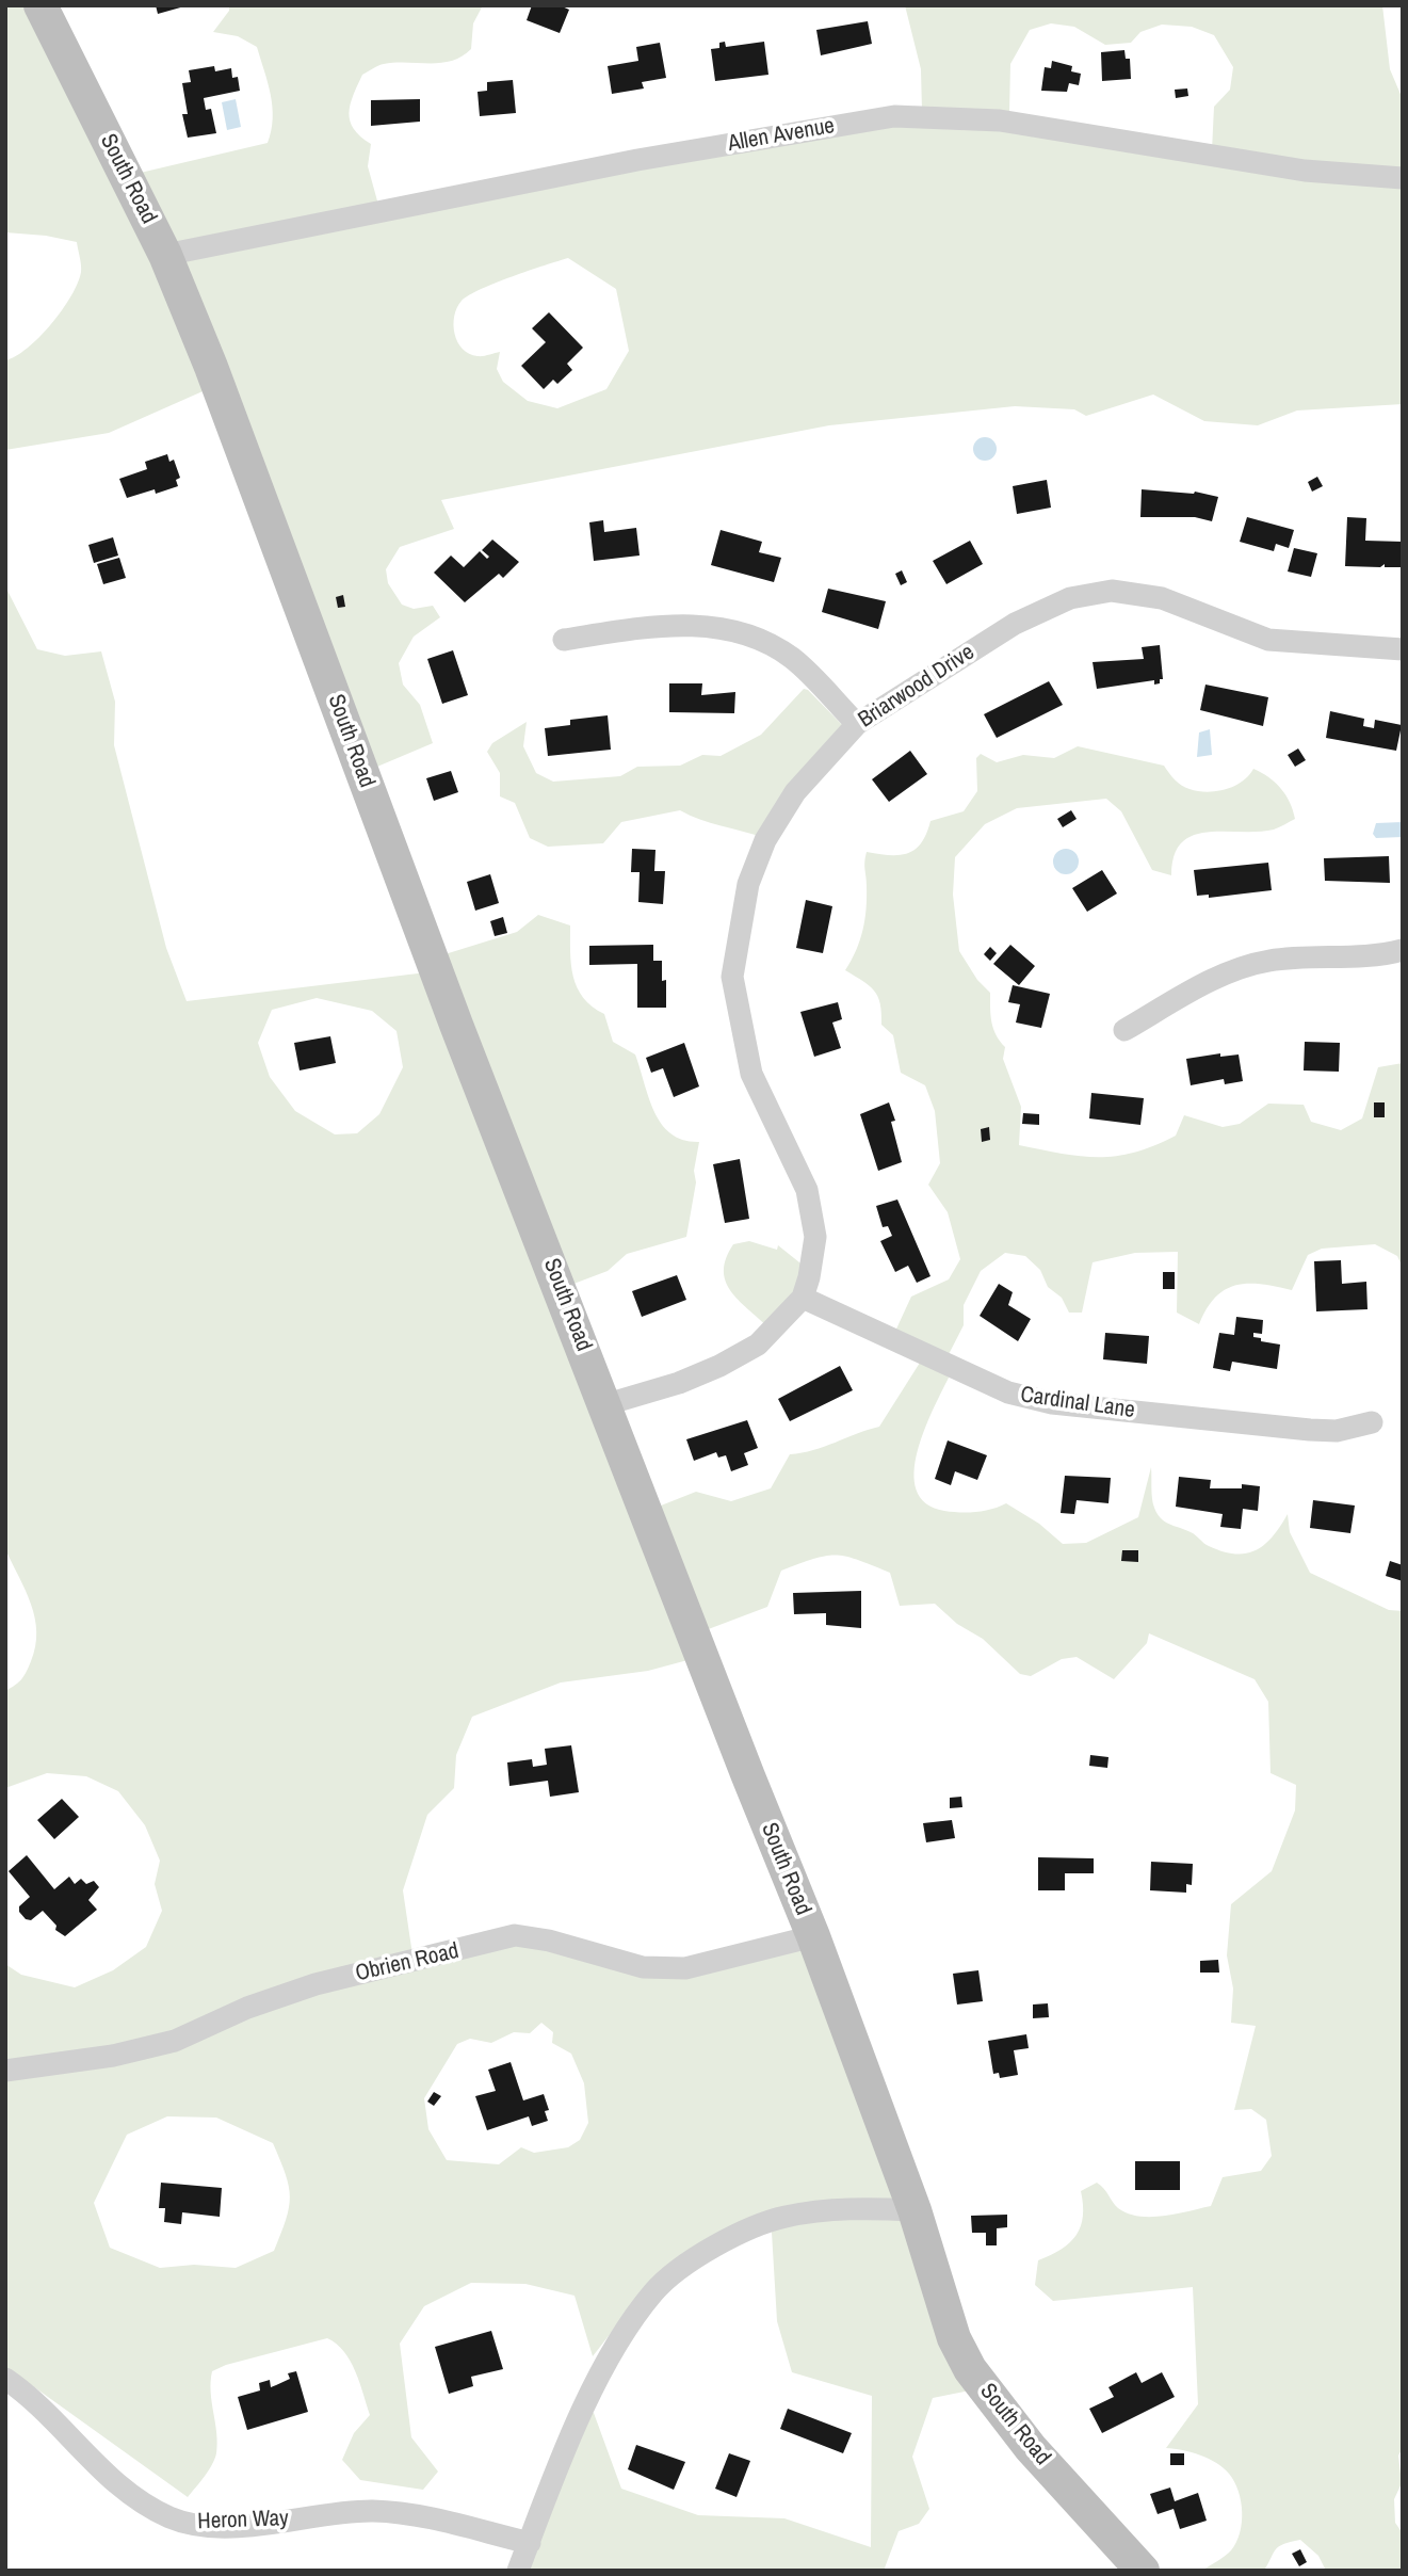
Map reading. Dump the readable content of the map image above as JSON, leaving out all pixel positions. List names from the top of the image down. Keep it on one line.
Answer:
{"streets":{"street":["Allen Avenue","South Road","Briarwood Drive","Cardinal Lane","Obrien Road","Heron Way"]},"crossings":[["Allen Avenue","South Road"],["South Road","Obrien Road"],["Briarwood Drive","Cardinal Lane"]]}
